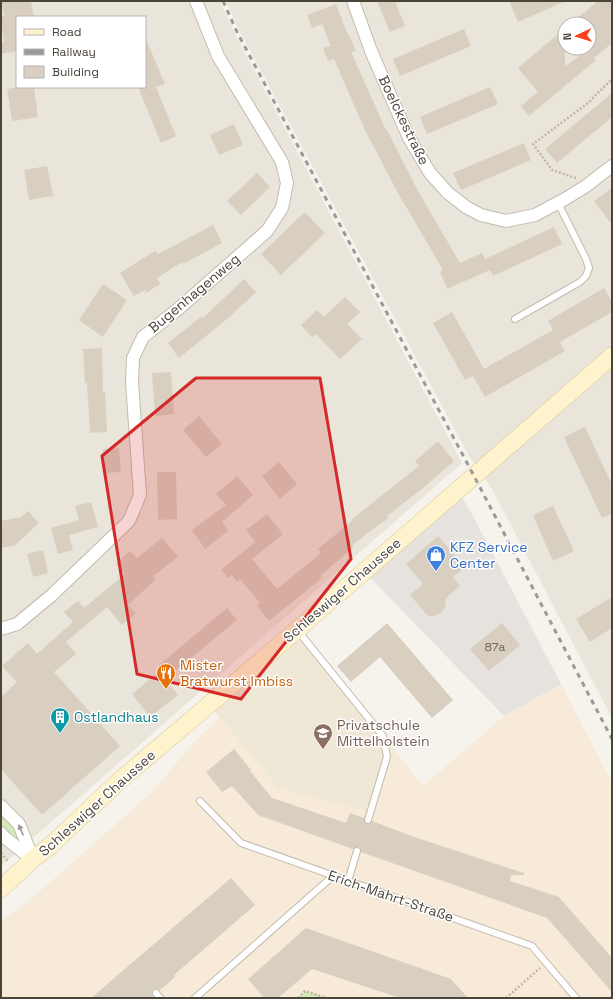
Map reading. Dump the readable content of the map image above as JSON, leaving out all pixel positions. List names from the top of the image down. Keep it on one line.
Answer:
{"streets":{"main road":["Schleswiger Chaussee"],"street":["Boelckestraße","Bugenhagenweg"],"lane":["Erich-Mahrt-Straße"]},"places":{"shop":["KFZ Service Center"],"restaurant":["Mister Bratwurst Imbiss"],"building":["Ostlandhaus"],"school or university":["Privatschule Mittelholstein"]},"house_numbers":["87a"],"legend":["Road","Railway","Building"],"north":"left"}
